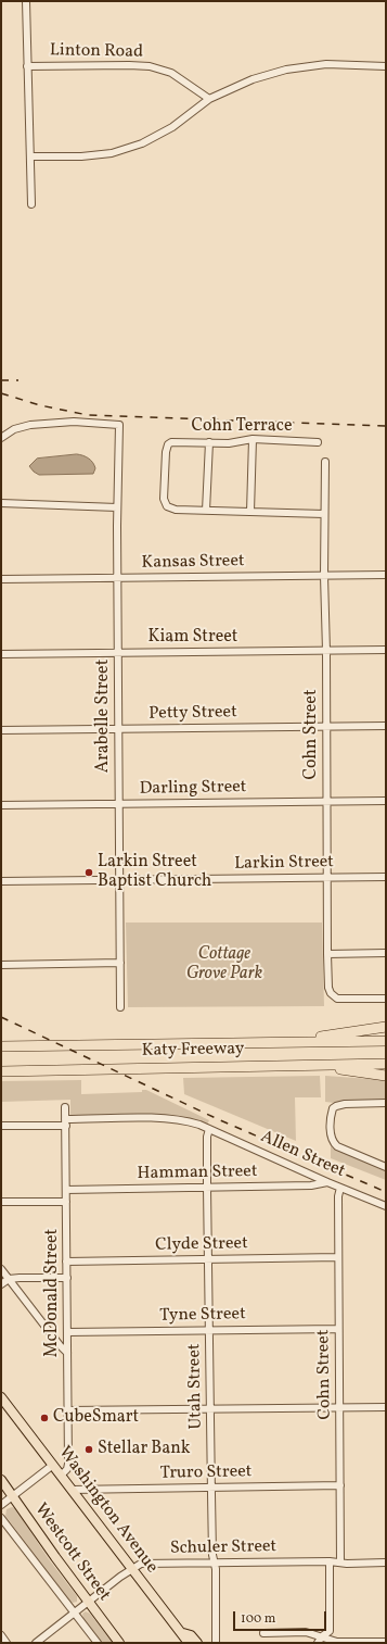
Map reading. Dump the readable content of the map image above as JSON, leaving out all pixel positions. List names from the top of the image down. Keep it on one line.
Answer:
{"streets":{"highway":["Katy Freeway"],"main road":["Washington Avenue","Westcott Street"],"street":["Linton Road","Cohn Terrace","Kansas Street","Kiam Street","Petty Street","Arabelle Street","Cohn Street","Darling Street","Larkin Street","Allen Street","Hamman Street","Clyde Street","McDonald Street","Tyne Street","Utah Street","Truro Street","Schuler Street"]},"crossings":[["Kansas Street","Arabelle Street"],["Kansas Street","Cohn Street"],["Kiam Street","Arabelle Street"],["Kiam Street","Cohn Street"],["Petty Street","Arabelle Street"],["Petty Street","Cohn Street"],["Arabelle Street","Darling Street"],["Arabelle Street","Larkin Street"],["Cohn Street","Darling Street"],["Cohn Street","Larkin Street"],["Cohn Street","Allen Street"],["Cohn Street","Clyde Street"],["Cohn Street","Tyne Street"],["Cohn Street","Truro Street"],["Cohn Street","Schuler Street"],["Allen Street","Hamman Street"],["Allen Street","McDonald Street"],["Allen Street","Utah Street"],["Hamman Street","McDonald Street"],["Hamman Street","Utah Street"],["Clyde Street","McDonald Street"],["Clyde Street","Utah Street"],["McDonald Street","Tyne Street"],["McDonald Street","Washington Avenue"],["Tyne Street","Utah Street"],["Utah Street","Truro Street"],["Utah Street","Schuler Street"],["Truro Street","Washington Avenue"],["Washington Avenue","Schuler Street"],["Schuler Street","Westcott Street"]],"parks":["Cottage Grove Park"],"places":["Larkin Street Baptist Church","CubeSmart","Stellar Bank"],"scale_bar":"100 m"}
